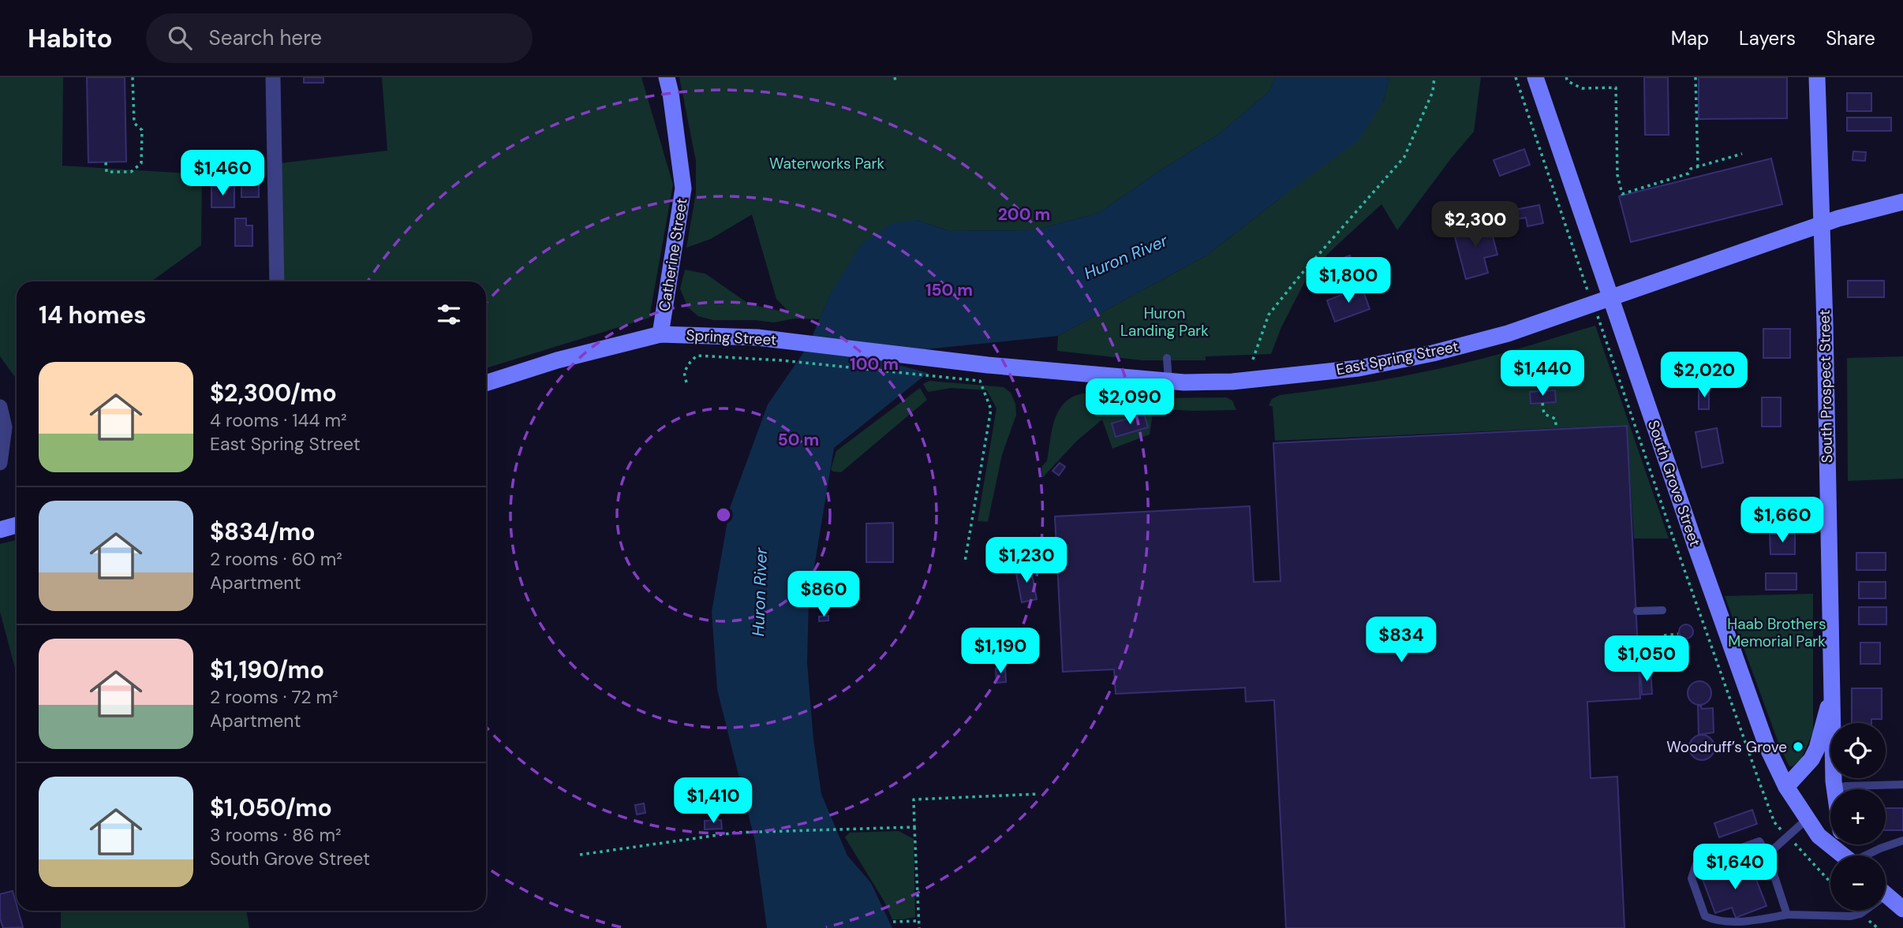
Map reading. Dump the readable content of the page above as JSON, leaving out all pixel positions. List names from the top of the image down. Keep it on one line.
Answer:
{"streets":{"main road":["Catherine Street","Spring Street","East Spring Street","South Prospect Street","South Grove Street"]},"crossings":[["Catherine Street","Spring Street"],["Spring Street","East Spring Street"],["East Spring Street","South Prospect Street"],["East Spring Street","South Grove Street"],["South Prospect Street","South Grove Street"]],"water":["Huron River"],"parks":["Waterworks Park","Huron Landing Park","Haab Brothers Memorial Park"],"places":["Woodruff’s Grove"],"page":{"header":"Habito","search":"Search here","nav":["Map","Layers","Share"],"price":["$1,460","$2,300","$1,800","$1,440","$2,020","$2,090","$1,660","$1,230","$860","$834","$1,190","$1,050","$1,410","$1,640"],"heading":"14 homes","list":[{"name":"$2,300/mo","note":"4 rooms · 144 m² · East Spring Street"},{"name":"$834/mo","note":"2 rooms · 60 m² · Apartment"},{"name":"$1,190/mo","note":"2 rooms · 72 m² · Apartment"},{"name":"$1,050/mo","note":"3 rooms · 86 m² · South Grove Street"}],"map_buttons":["+","−"]},"rings":["200 m","150 m","100 m","50 m"]}
